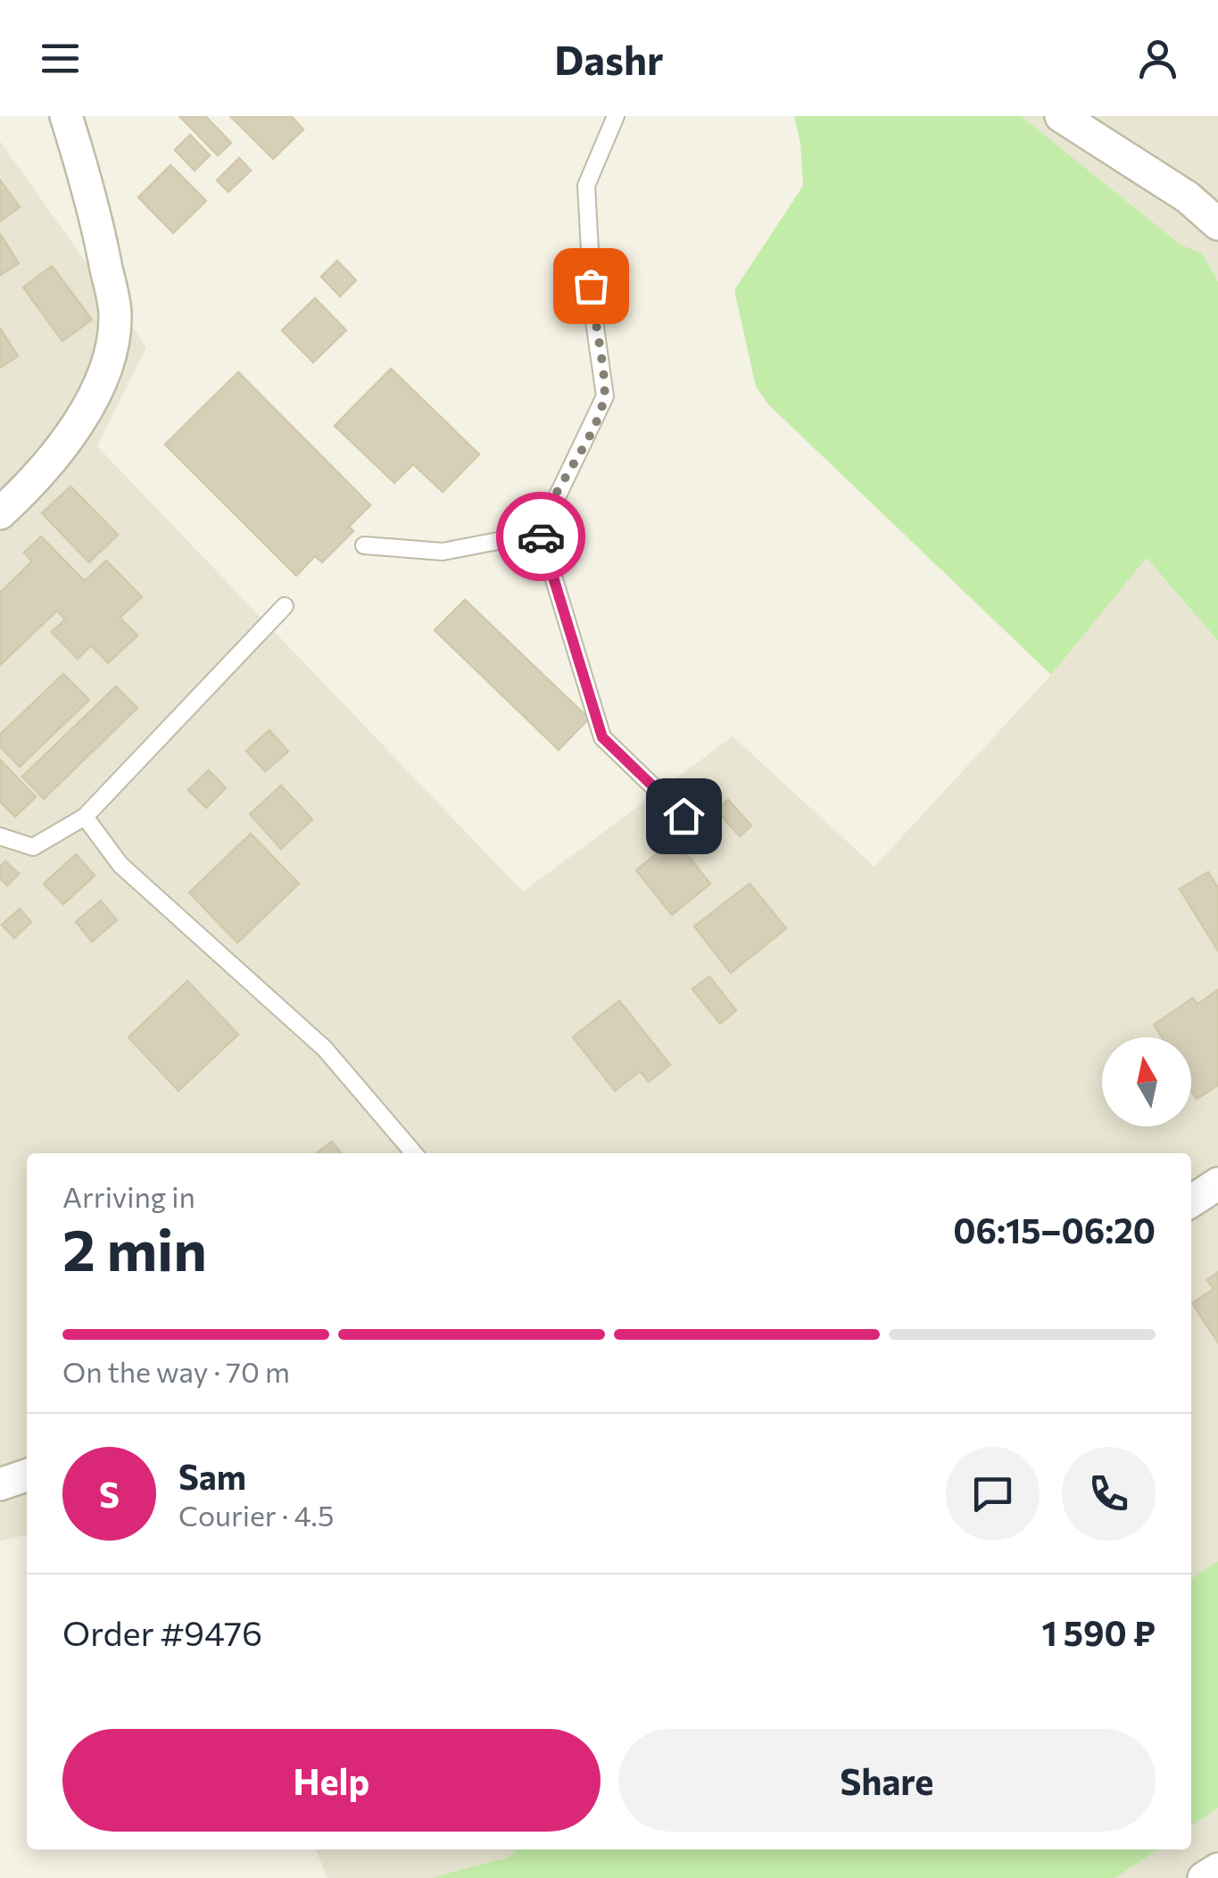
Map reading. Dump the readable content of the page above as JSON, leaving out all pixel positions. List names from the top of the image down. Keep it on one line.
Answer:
{"north":"top","page":{"header":"Dashr","heading":["2 min","Arriving in","06:15–06:20"],"panel":["Sam","Courier · 4.5","Order #9476","1 590 ₽"],"bar":"On the way · 70 m","round":"S","buttons":["Help","Share"]}}
